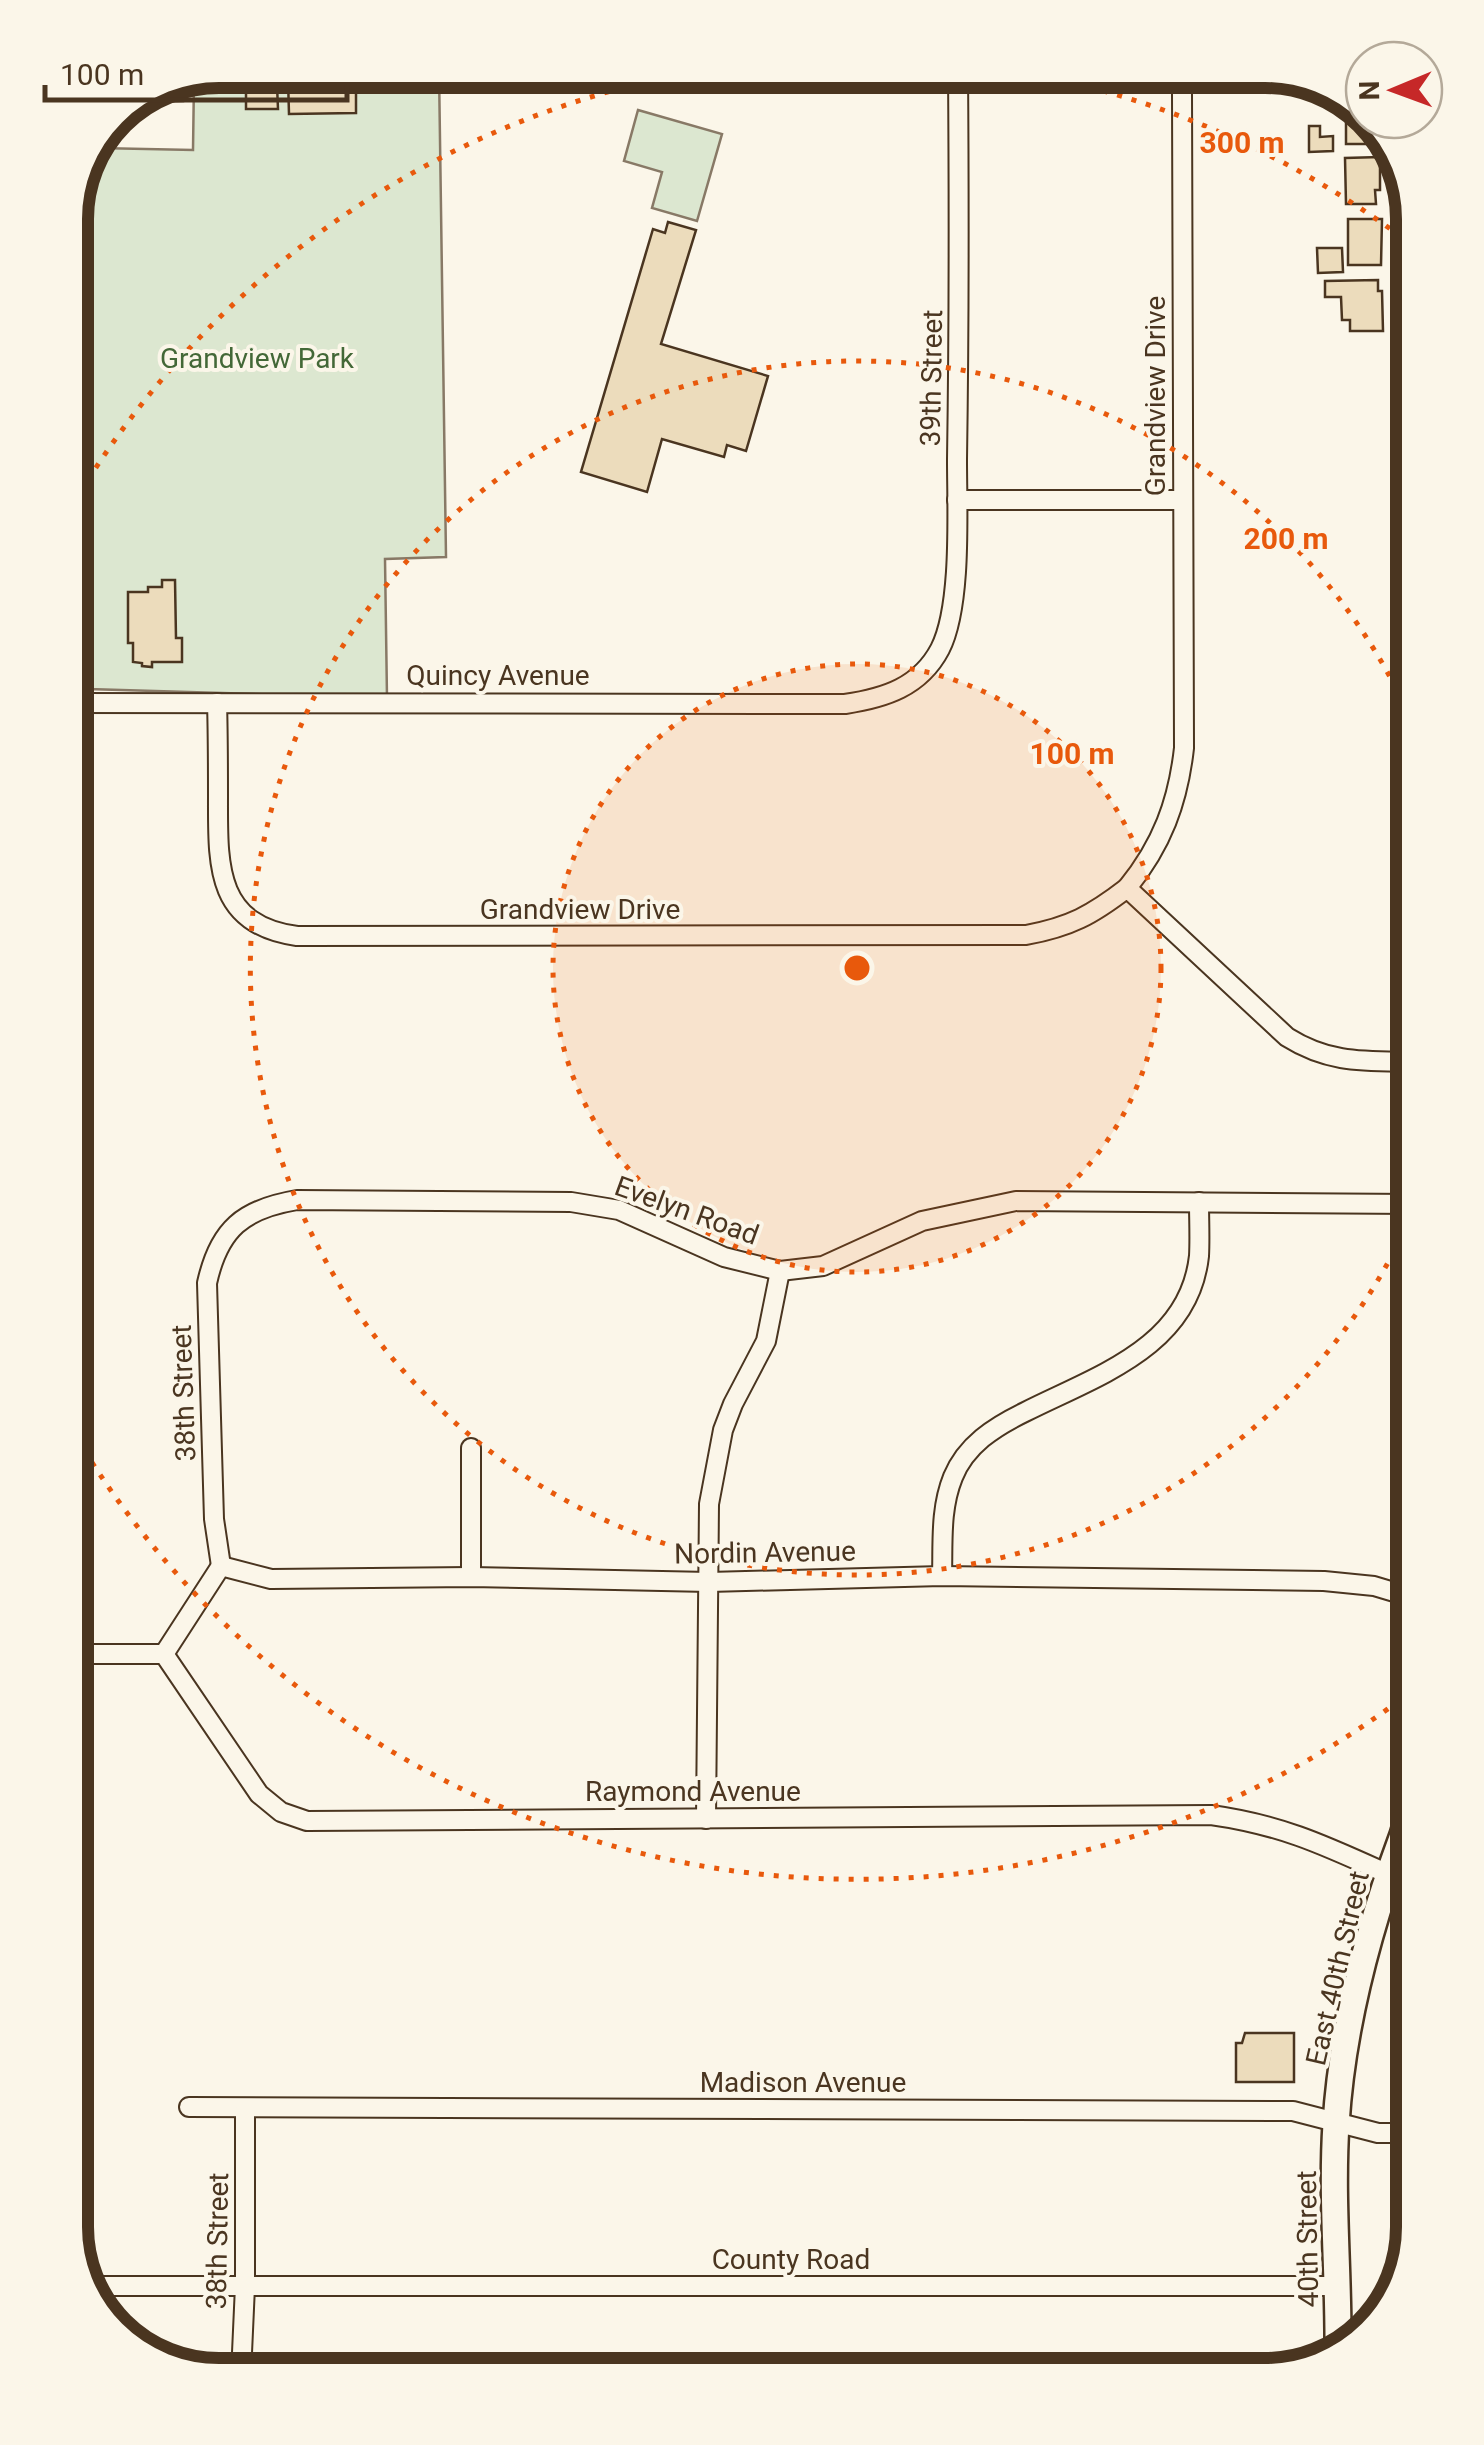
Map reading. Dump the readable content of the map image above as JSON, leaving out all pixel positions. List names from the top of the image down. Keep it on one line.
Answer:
{"streets":{"main road":["East 40th Street","40th Street"],"street":["39th Street","Grandview Drive","Quincy Avenue","Evelyn Road","38th Street","Nordin Avenue","Raymond Avenue","Madison Avenue","County Road"]},"crossings":[["39th Street","Quincy Avenue"],["Grandview Drive","Quincy Avenue"],["Evelyn Road","38th Street"],["38th Street","Nordin Avenue"],["38th Street","Madison Avenue"],["38th Street","County Road"],["Raymond Avenue","East 40th Street"],["East 40th Street","Madison Avenue"],["East 40th Street","40th Street"],["Madison Avenue","40th Street"],["40th Street","County Road"]],"parks":["Grandview Park"],"scale_bar":"100 m","north":"left","rings":["300 m","200 m","100 m"]}
